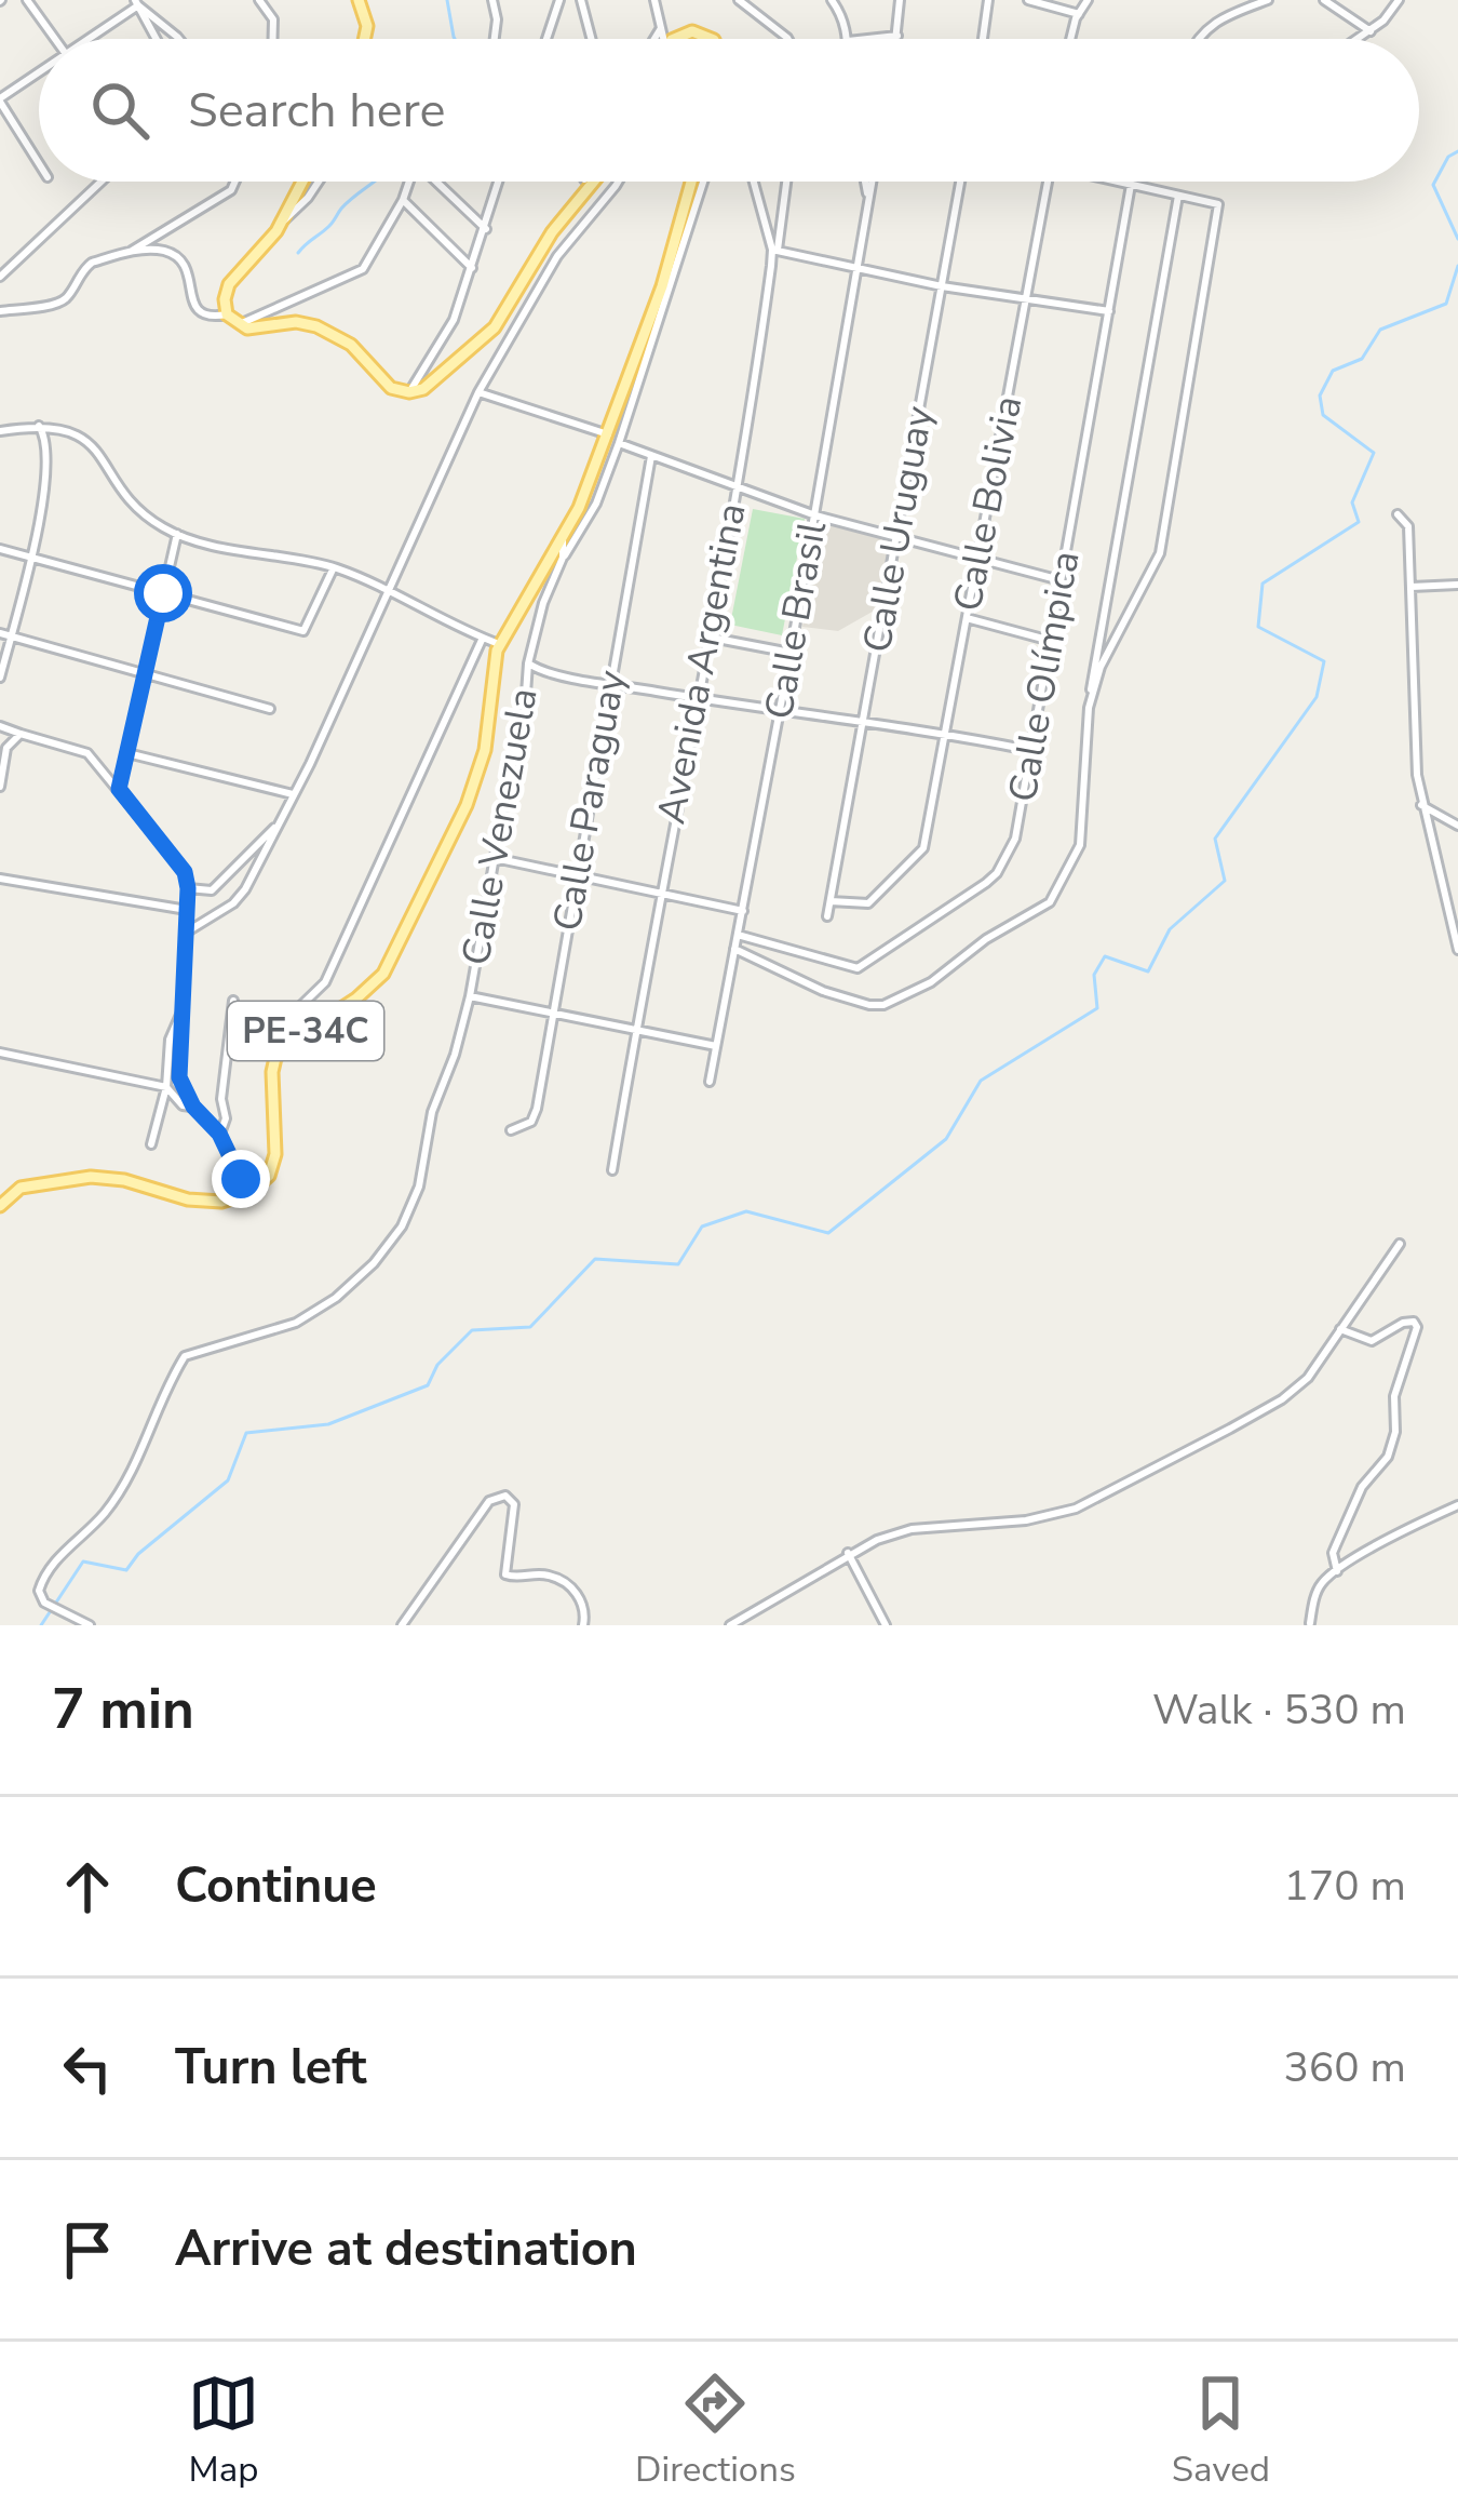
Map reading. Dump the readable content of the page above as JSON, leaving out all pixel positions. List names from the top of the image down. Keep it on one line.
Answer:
{"streets":{"main road":["PE-34C"],"street":["Calle Bolivia","Calle Uruguay","Calle Brasil","Avenida Argentina","Calle Olímpica","Calle Paraguay","Calle Venezuela"]},"crossings":[["Calle Bolivia","Calle Uruguay"],["Calle Brasil","Calle Olímpica"],["Calle Venezuela","PE-34C"]],"page":{"search":"Search here","heading":["7 min","Walk · 530 m"],"list":[["Continue","170 m"],["Turn left","360 m"],"Arrive at destination"],"nav":["Map","Directions","Saved"]}}
